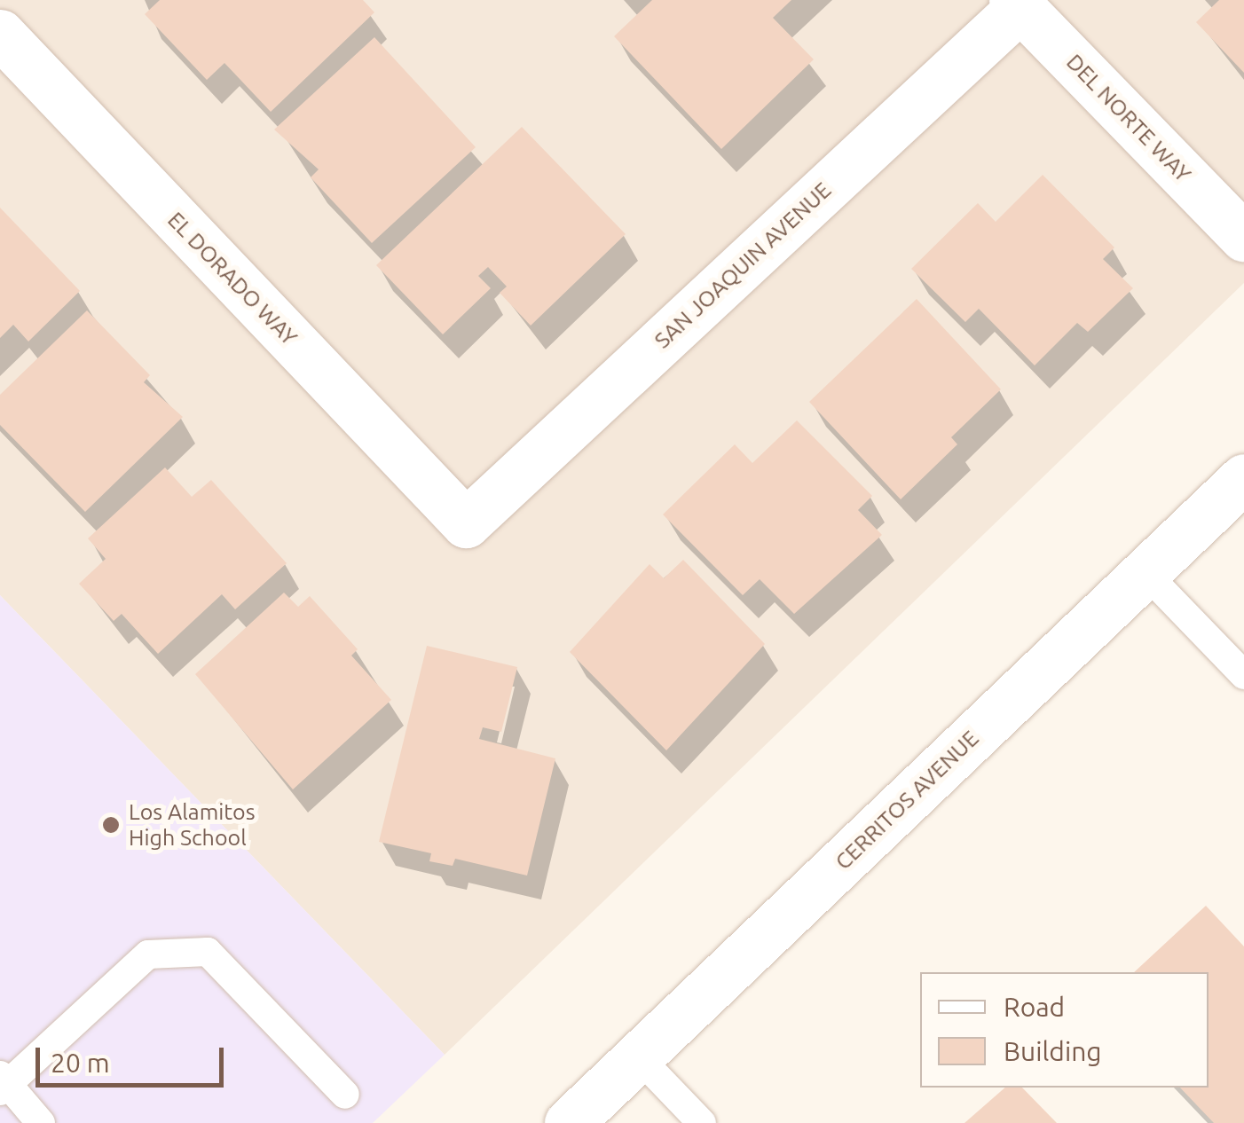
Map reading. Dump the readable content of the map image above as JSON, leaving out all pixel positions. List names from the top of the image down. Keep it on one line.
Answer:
{"streets":{"street":["DEL NORTE WAY","SAN JOAQUIN AVENUE","EL DORADO WAY","CERRITOS AVENUE"]},"crossings":[["DEL NORTE WAY","SAN JOAQUIN AVENUE"],["SAN JOAQUIN AVENUE","EL DORADO WAY"]],"places":["Los Alamitos High School"],"legend":["Road","Building"],"scale_bar":"20 m"}
